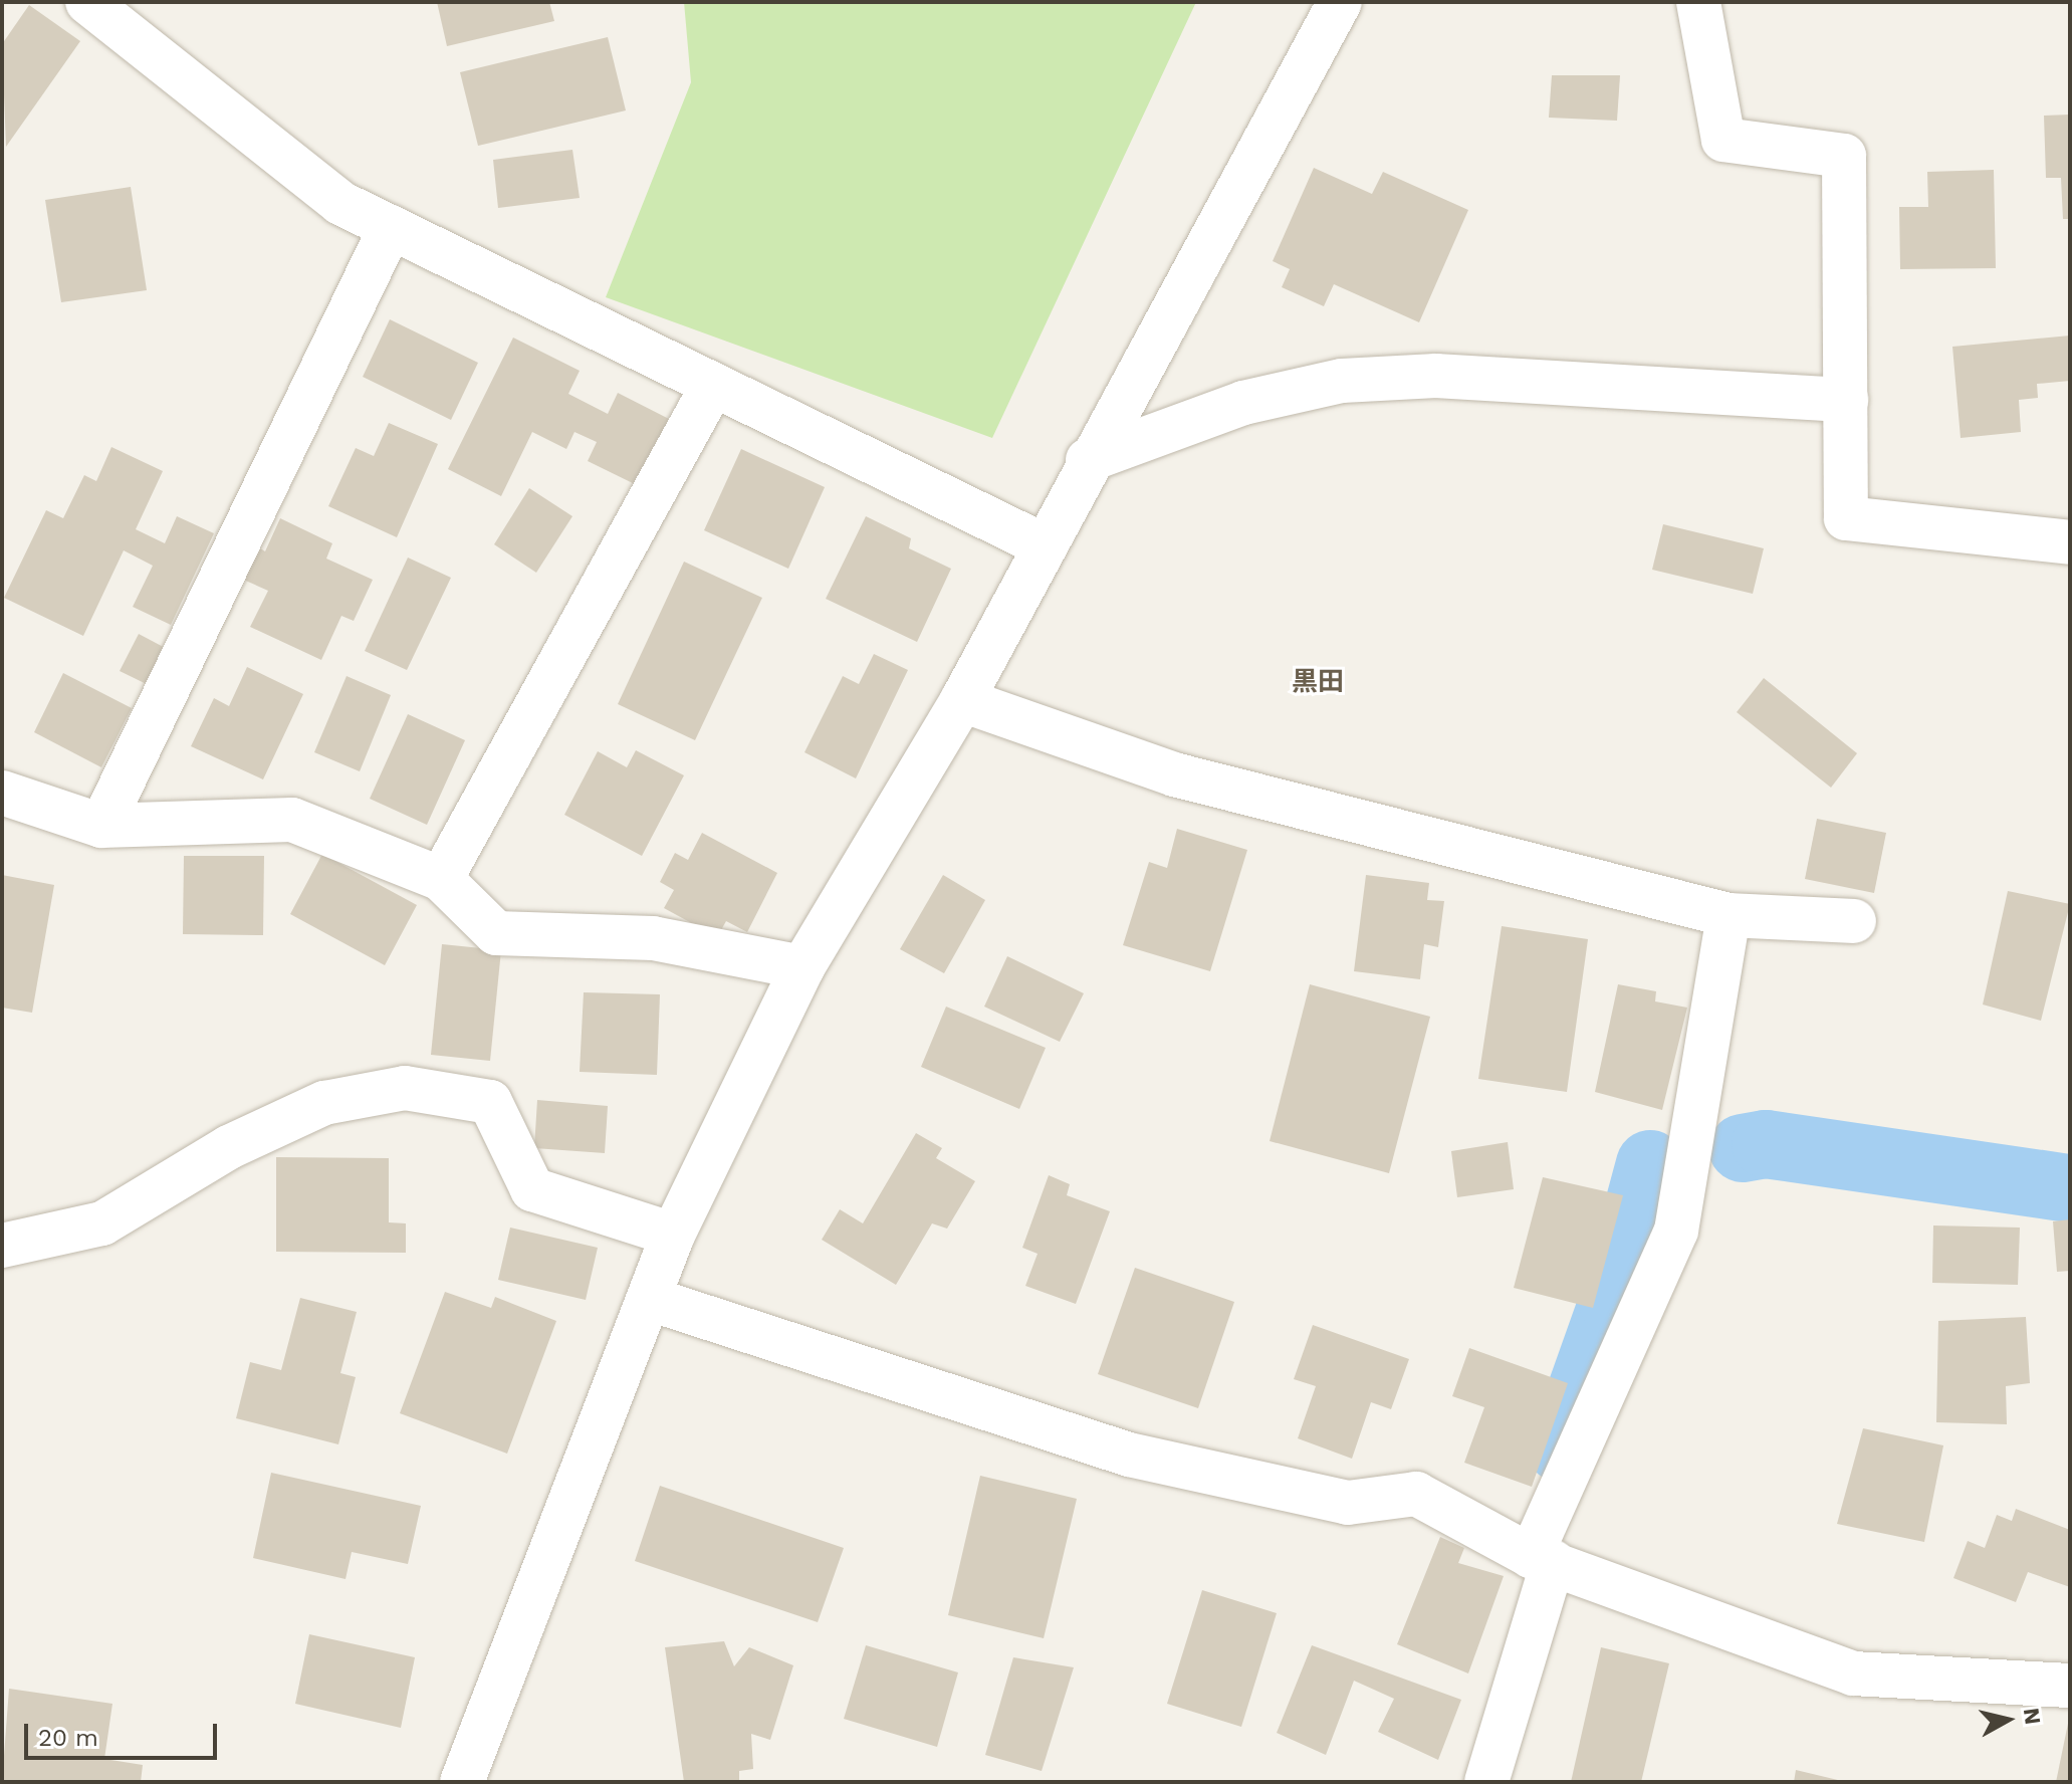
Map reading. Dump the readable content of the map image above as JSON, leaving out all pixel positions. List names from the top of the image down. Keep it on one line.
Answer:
{"districts":["黒田"],"scale_bar":"20 m","north":"right"}
